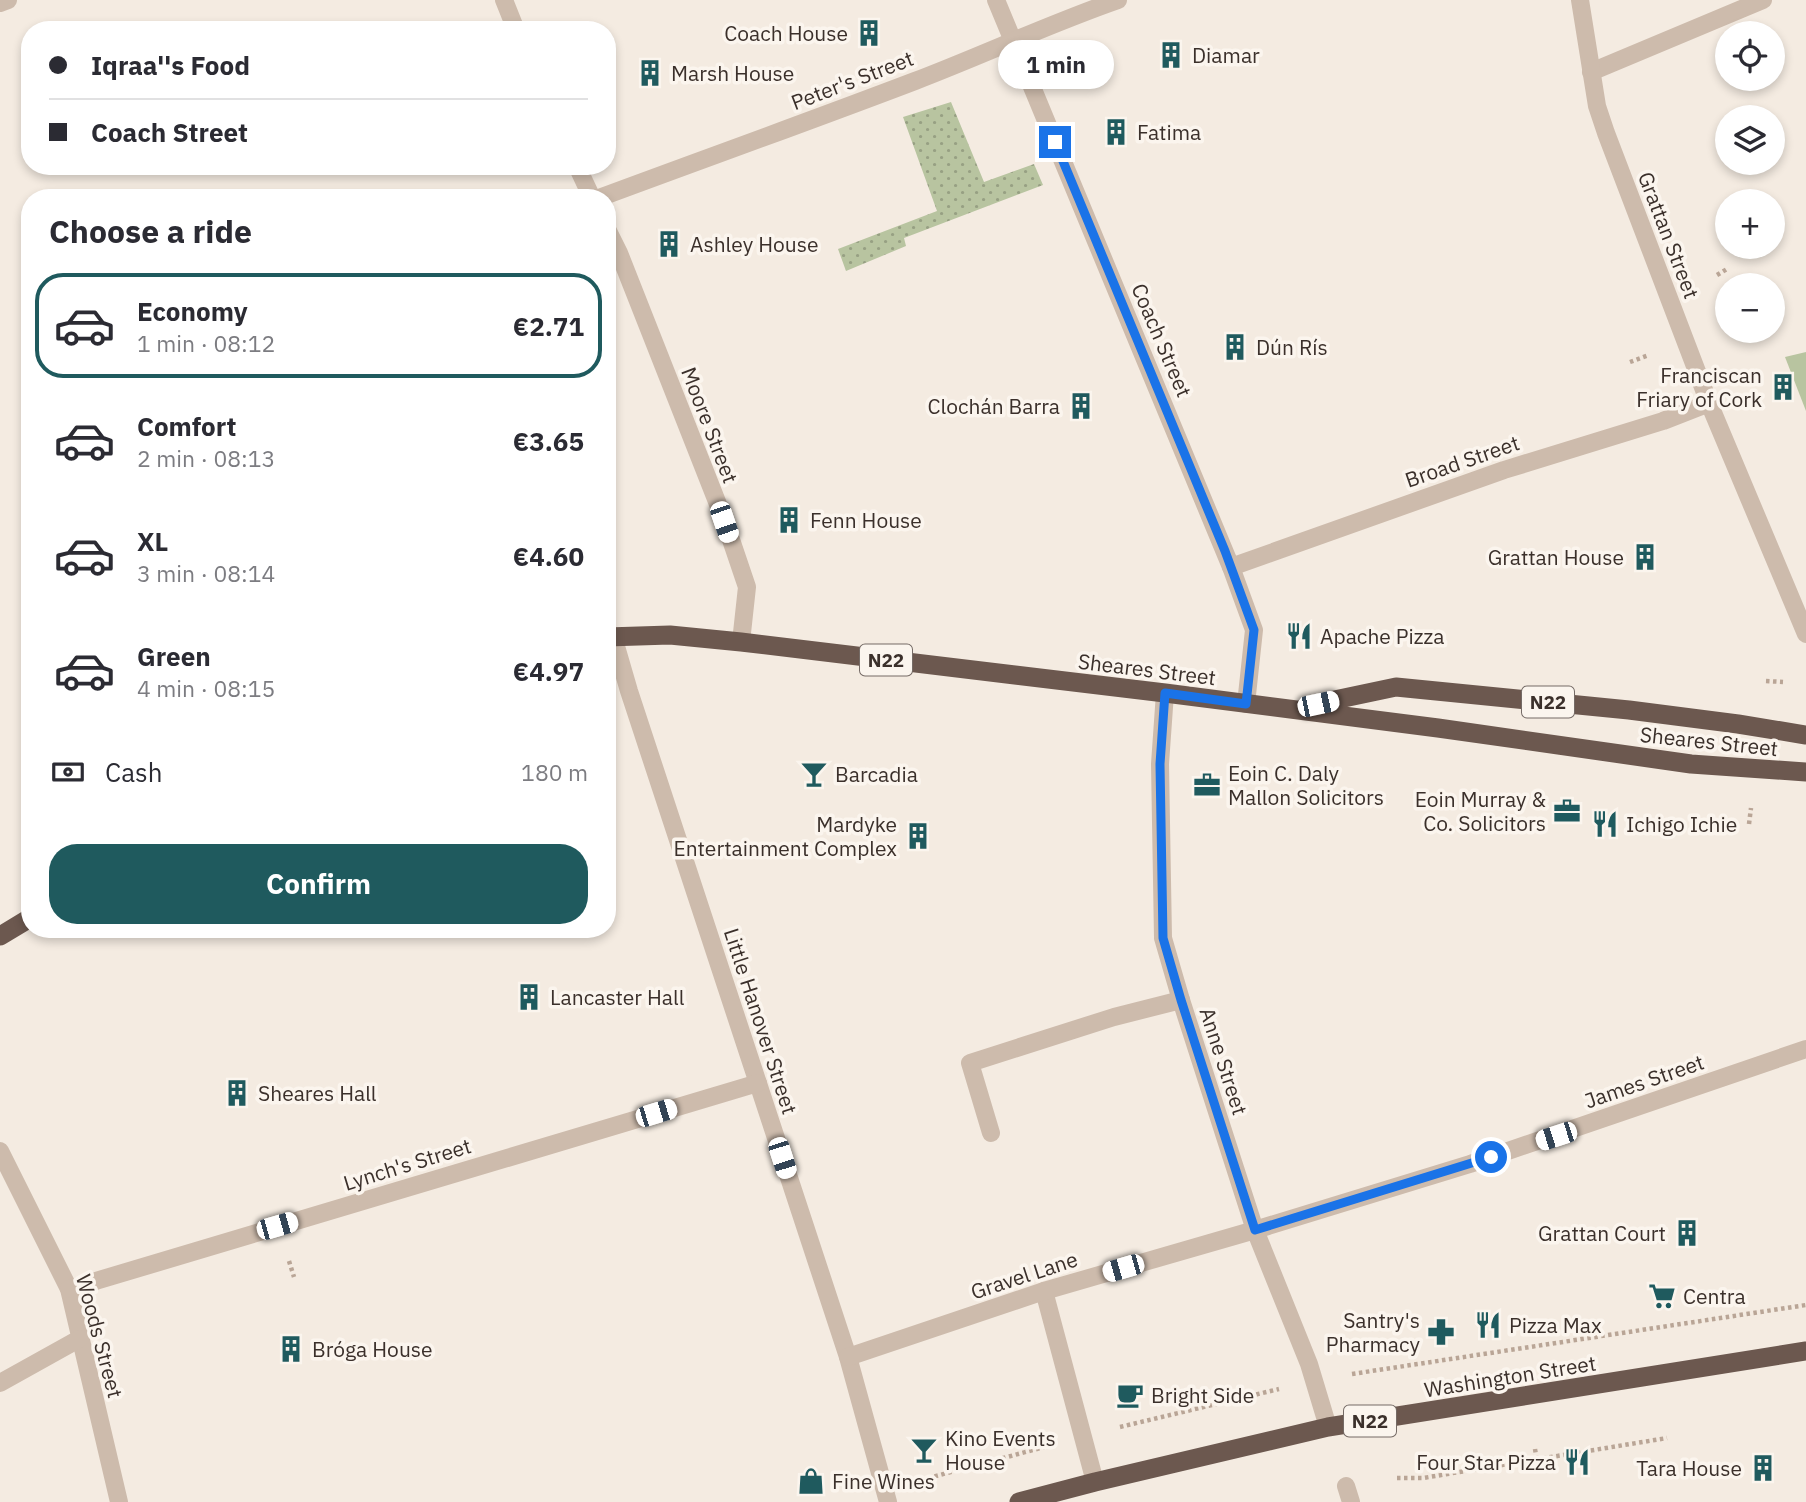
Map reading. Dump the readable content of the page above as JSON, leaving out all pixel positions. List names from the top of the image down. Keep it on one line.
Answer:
{"streets":{"highway":["N22","Sheares Street","Washington Street"],"street":["Peter's Street","Grattan Street","Coach Street","Moore Street","Broad Street","Little Hanover Street","Anne Street","James Street","Lynch's Street","Gravel Lane","Woods Street"]},"crossings":[["Peter's Street","Coach Street"],["Grattan Street","Broad Street"],["Coach Street","Broad Street"],["Coach Street","Sheares Street"],["Moore Street","Sheares Street"],["N22","Sheares Street"],["Sheares Street","Anne Street"],["Little Hanover Street","Lynch's Street"],["Little Hanover Street","Gravel Lane"],["Anne Street","James Street"],["Anne Street","Gravel Lane"],["Anne Street","Washington Street"],["James Street","Gravel Lane"],["Lynch's Street","Woods Street"]],"places":{"building":["Coach House","Diamar","Marsh House","Fatima","Ashley House","Dún Rís","Franciscan Friary of Cork","Clochán Barra","Fenn House","Grattan House","Mardyke Entertainment Complex","Lancaster Hall","Sheares Hall","Grattan Court","Bróga House","Tara House"],"restaurant":["Apache Pizza","Ichigo Ichie","Pizza Max","Four Star Pizza"],"bar":["Barcadia","Kino Events House"],"office":["Eoin C. Daly Mallon Solicitors","Eoin Murray & Co. Solicitors"],"supermarket":["Centra"],"pharmacy":["Santry's Pharmacy"],"cafe":["Bright Side"],"shop":["Fine Wines"]},"page":{"map_buttons":["+","−"],"banner":["Iqraa''s Food","Coach Street"],"bubble":"1 min","heading":"Choose a ride","list":[{"name":"Economy","note":"1 min · 08:12","value":"€2.71"},{"name":"Comfort","note":"2 min · 08:13","value":"€3.65"},{"name":"XL","note":"3 min · 08:14","value":"€4.60"},{"name":"Green","note":"4 min · 08:15","value":"€4.97"}],"pay":["Cash","180 m"],"buttons":"Confirm"}}
